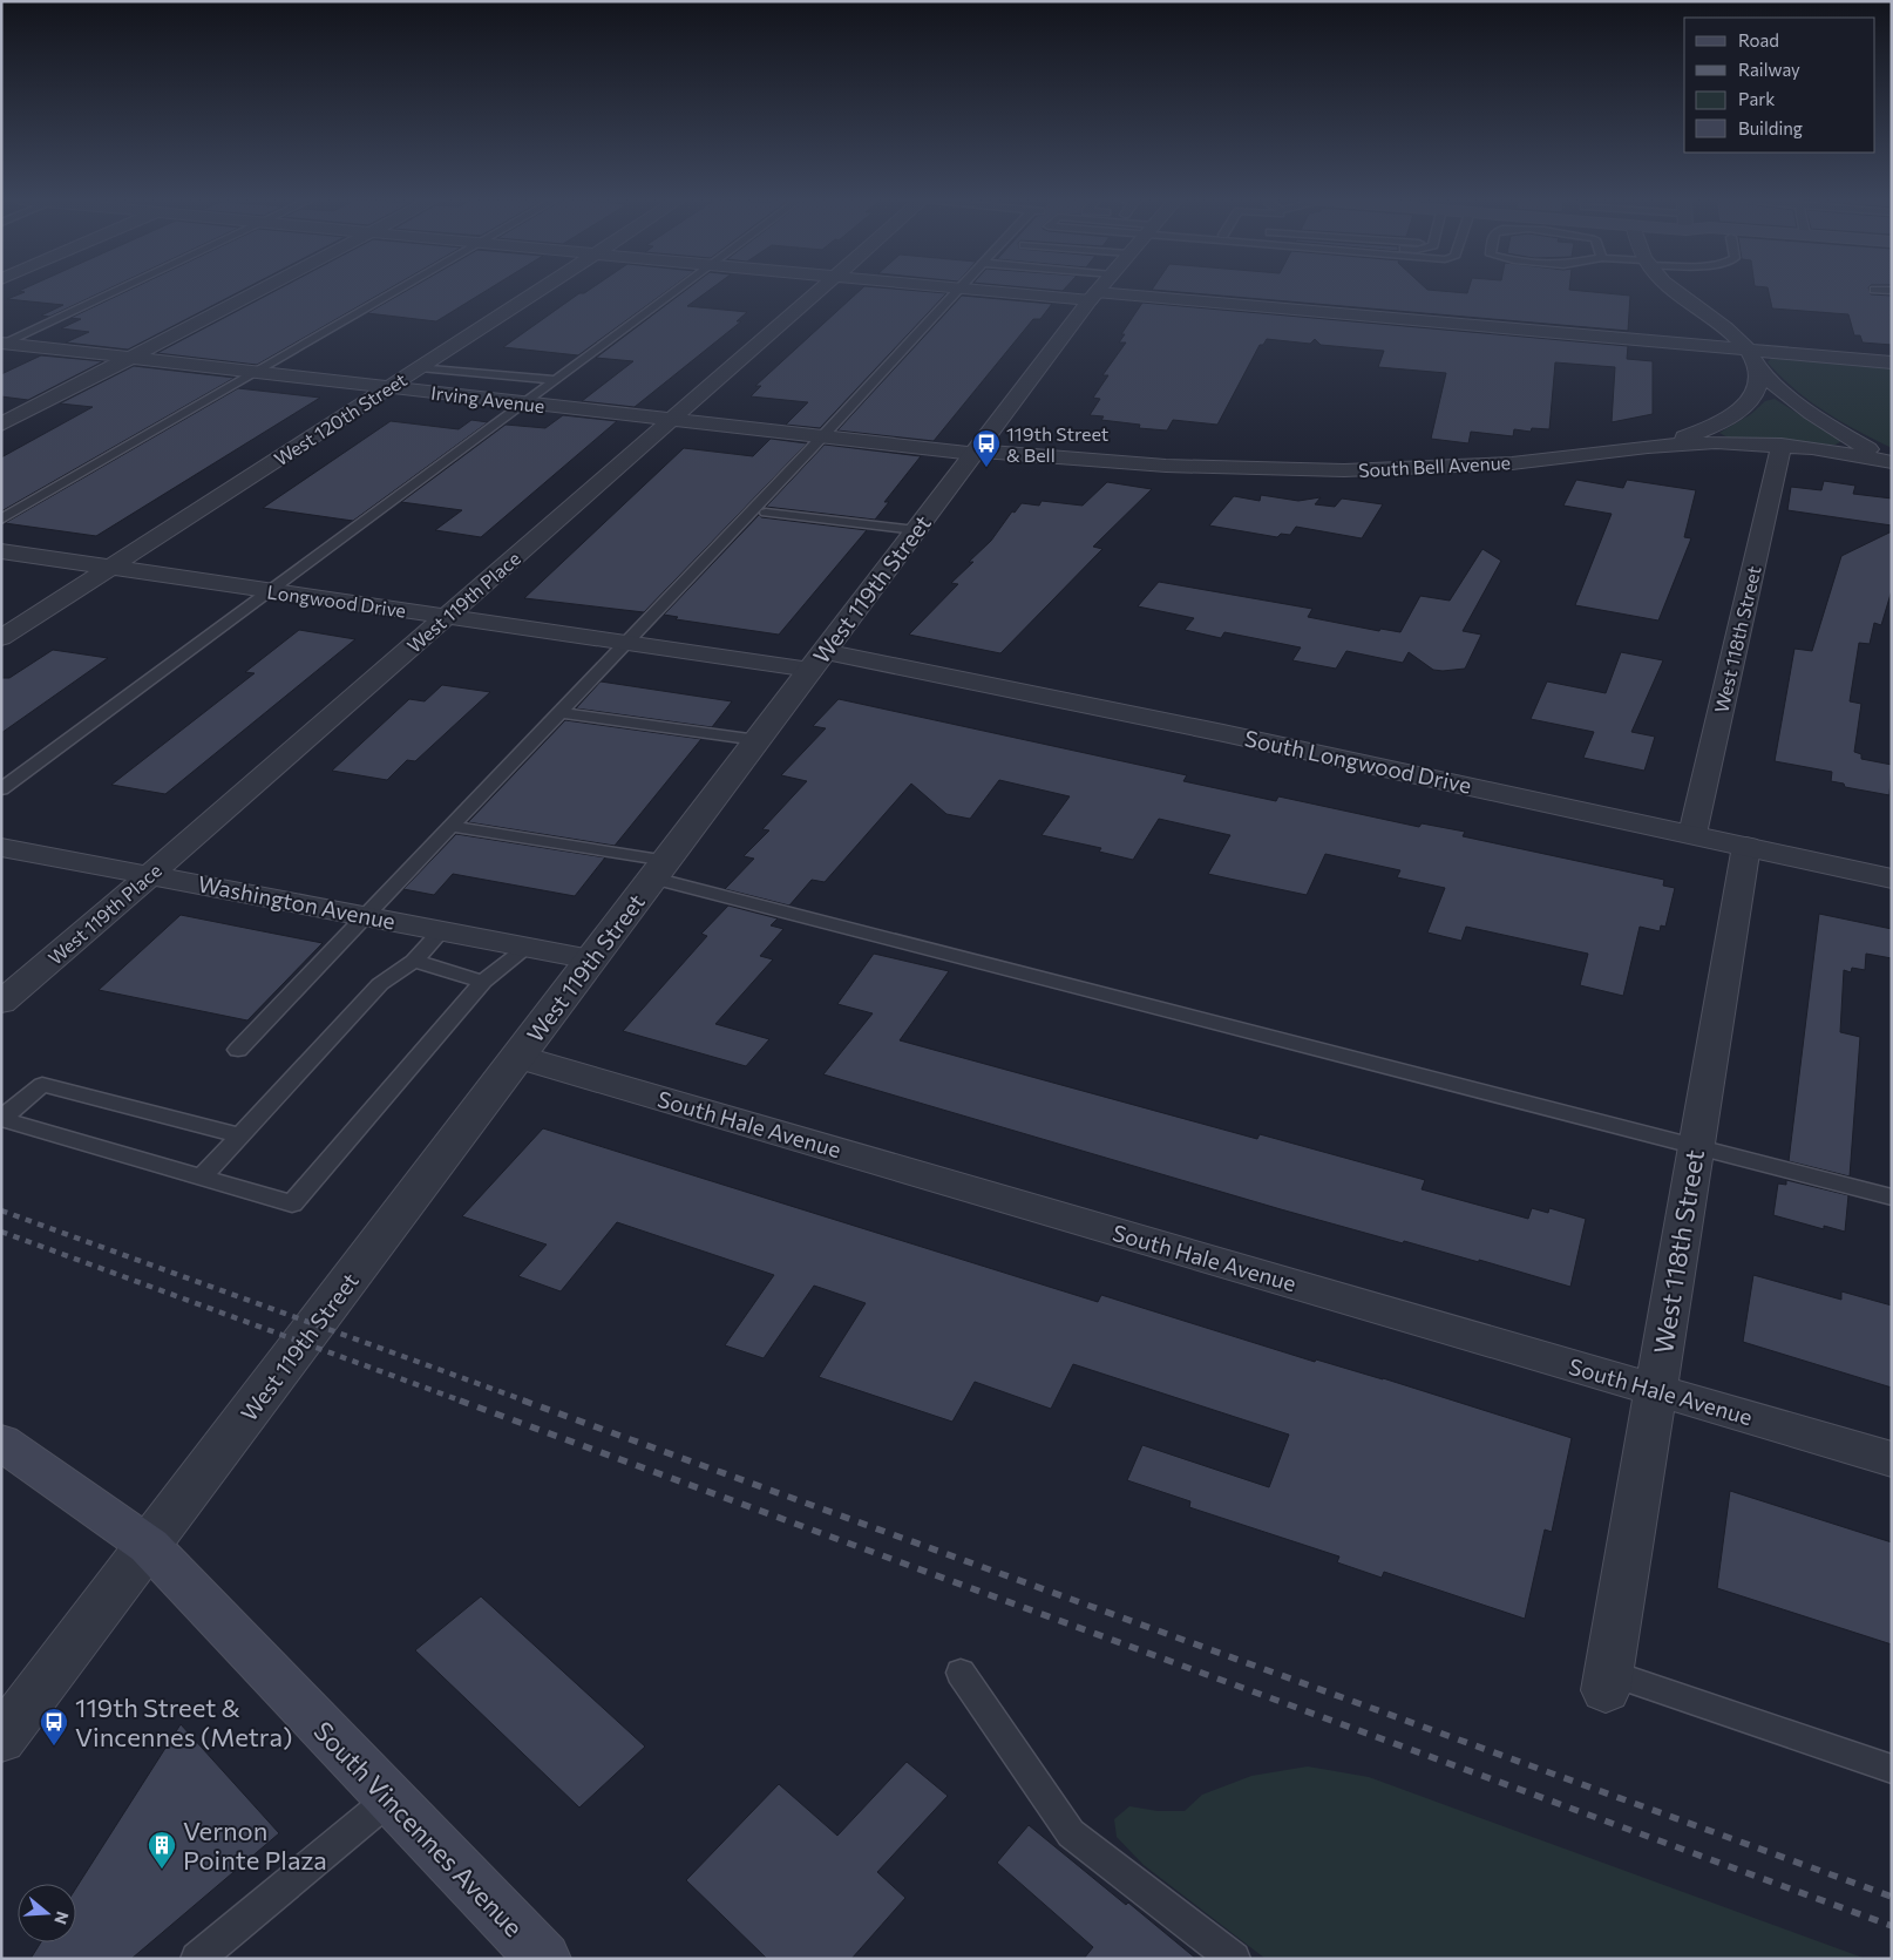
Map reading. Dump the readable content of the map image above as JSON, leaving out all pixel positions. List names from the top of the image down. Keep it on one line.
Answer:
{"streets":{"main road":["South Vincennes Avenue"],"street":["Irving Avenue","West 120th Street","South Bell Avenue","West 119th Street","Longwood Drive","West 119th Place","West 118th Street","South Longwood Drive","Washington Avenue","South Hale Avenue"]},"crossings":[["Irving Avenue","West 120th Street"],["Irving Avenue","South Bell Avenue"],["Irving Avenue","West 119th Street"],["Irving Avenue","West 119th Place"],["West 120th Street","Longwood Drive"],["South Bell Avenue","West 119th Street"],["South Bell Avenue","West 118th Street"],["West 119th Street","Longwood Drive"],["West 119th Street","South Longwood Drive"],["West 119th Street","Washington Avenue"],["West 119th Street","South Hale Avenue"],["West 119th Street","South Vincennes Avenue"],["Longwood Drive","West 119th Place"],["Longwood Drive","South Longwood Drive"],["West 119th Place","Washington Avenue"],["West 118th Street","South Longwood Drive"],["West 118th Street","South Hale Avenue"]],"places":{"bus stop":["119th Street & Bell","119th Street & Vincennes (Metra)"],"building":["Vernon Pointe Plaza"]},"legend":["Road","Railway","Park","Building"],"north":"right"}
